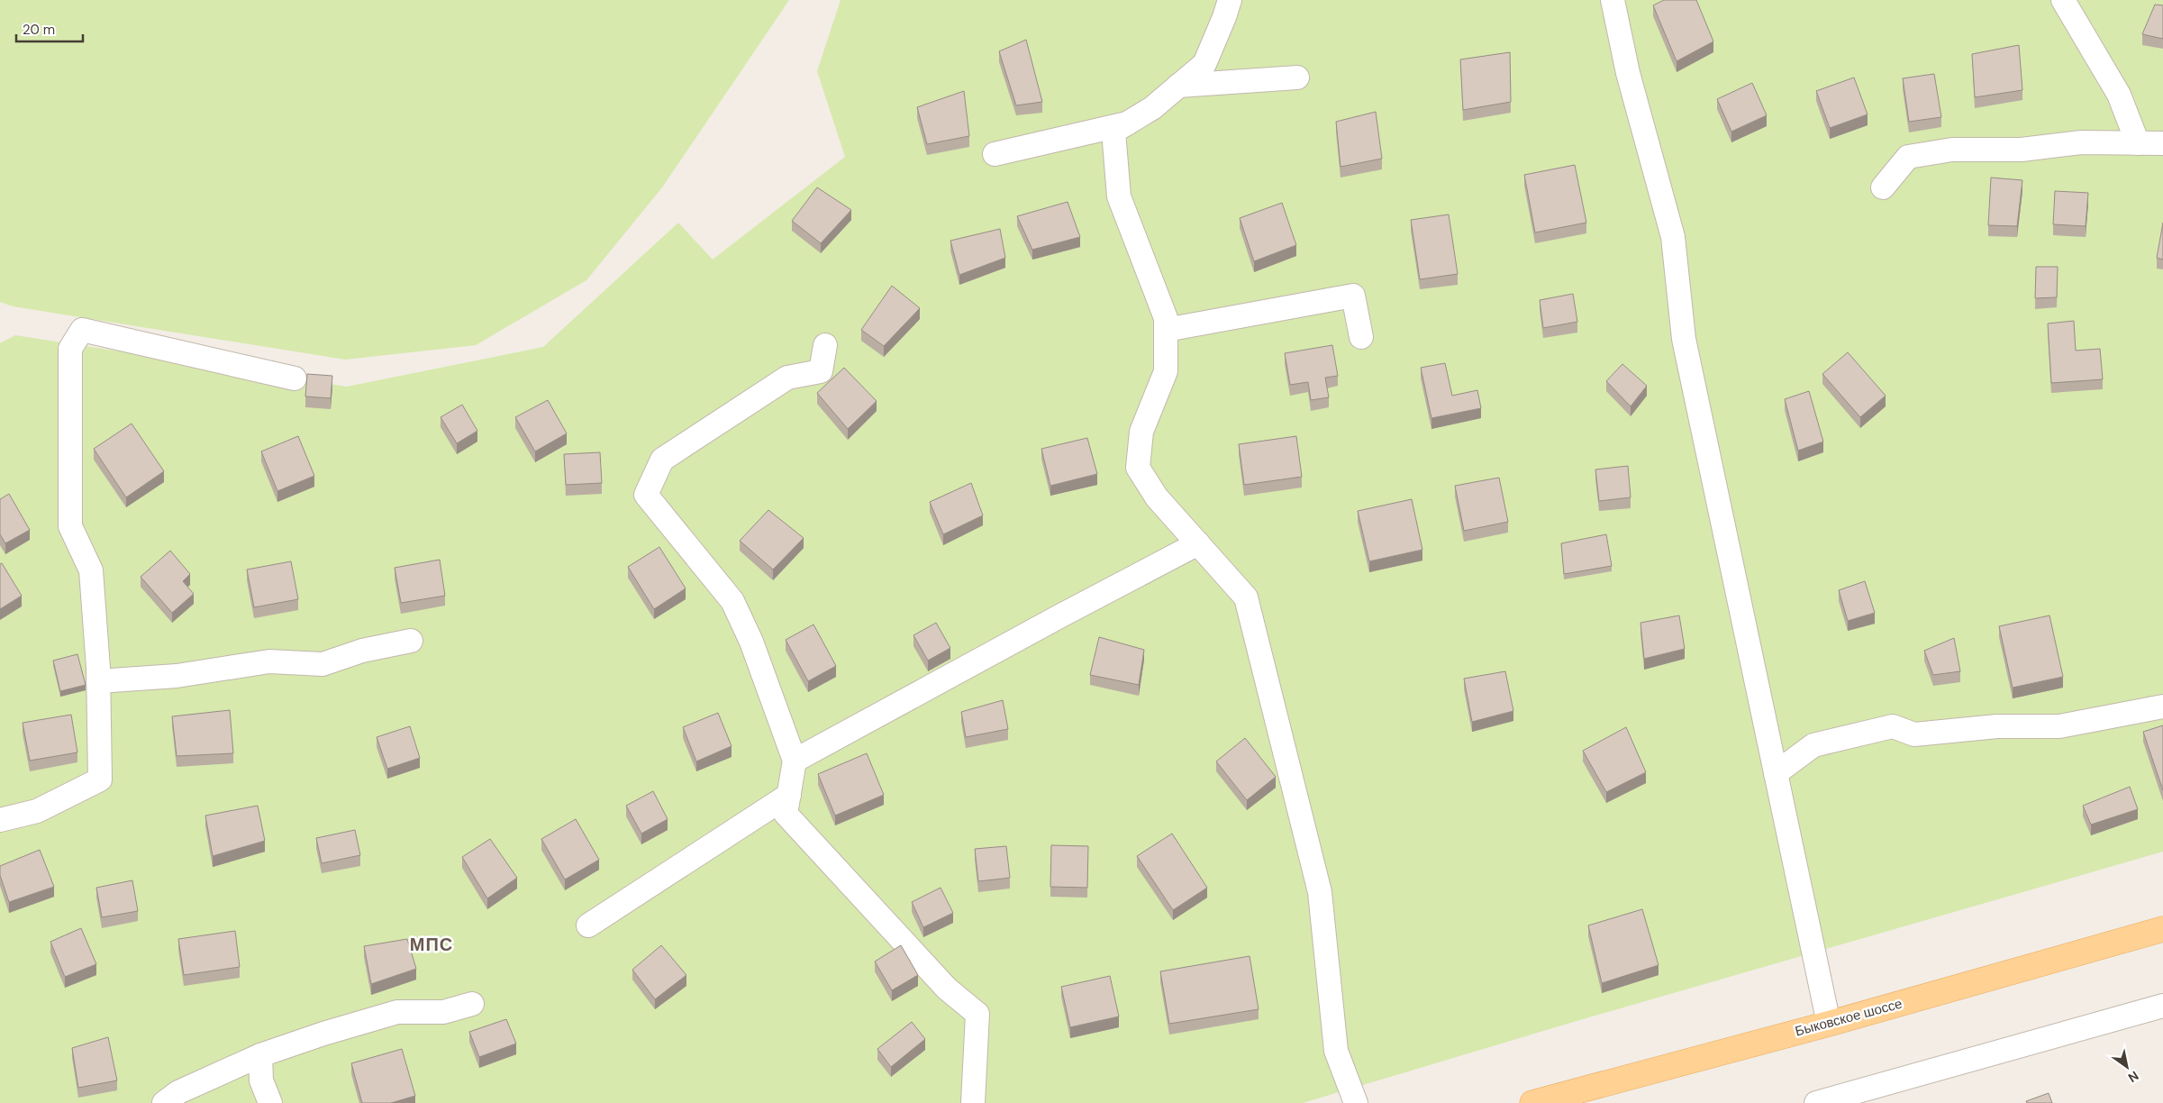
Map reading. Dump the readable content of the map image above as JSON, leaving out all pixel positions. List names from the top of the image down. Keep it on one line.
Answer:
{"streets":{"main road":["Быковское шоссе"]},"districts":["МПС"],"scale_bar":"20 m","north":"bottom right"}
